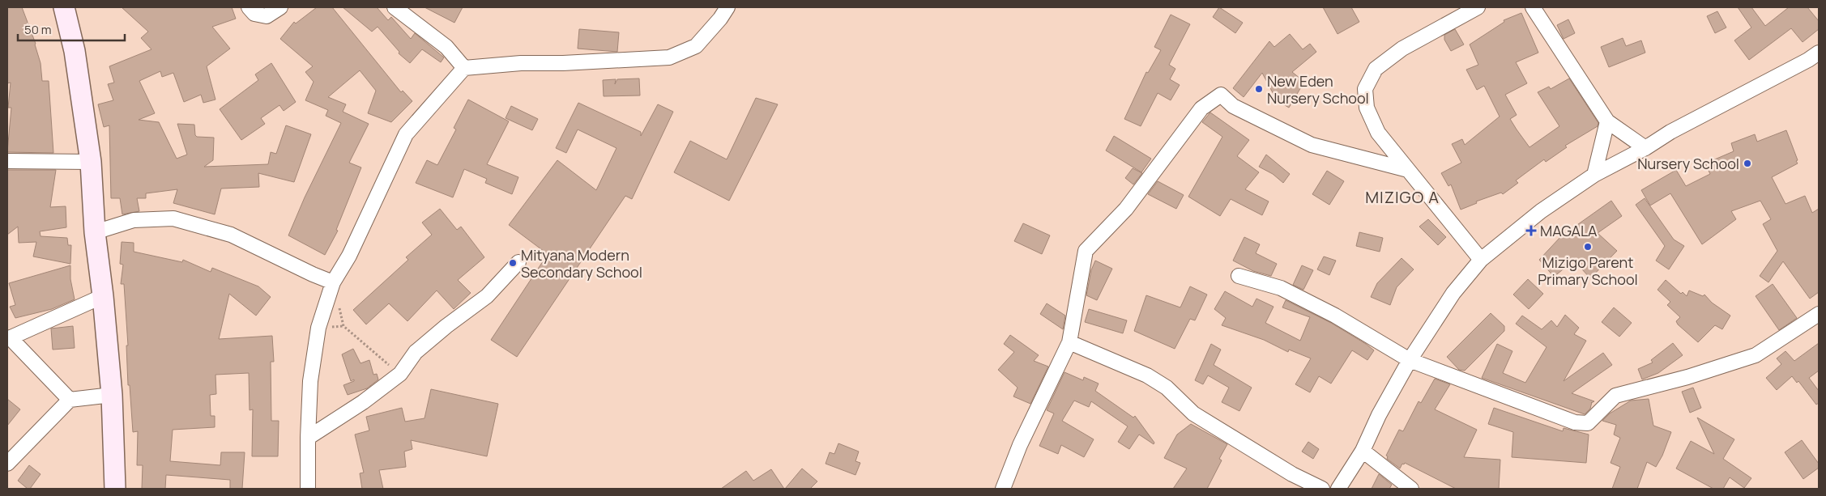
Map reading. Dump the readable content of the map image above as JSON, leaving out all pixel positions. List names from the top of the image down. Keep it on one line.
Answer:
{"districts":["MIZIGO A"],"places":{"other":["New Eden Nursery School","Nursery School","Mizigo Parent Primary School","Mityana Modern Secondary School"],"health":["MAGALA"]},"scale_bar":"50 m"}
